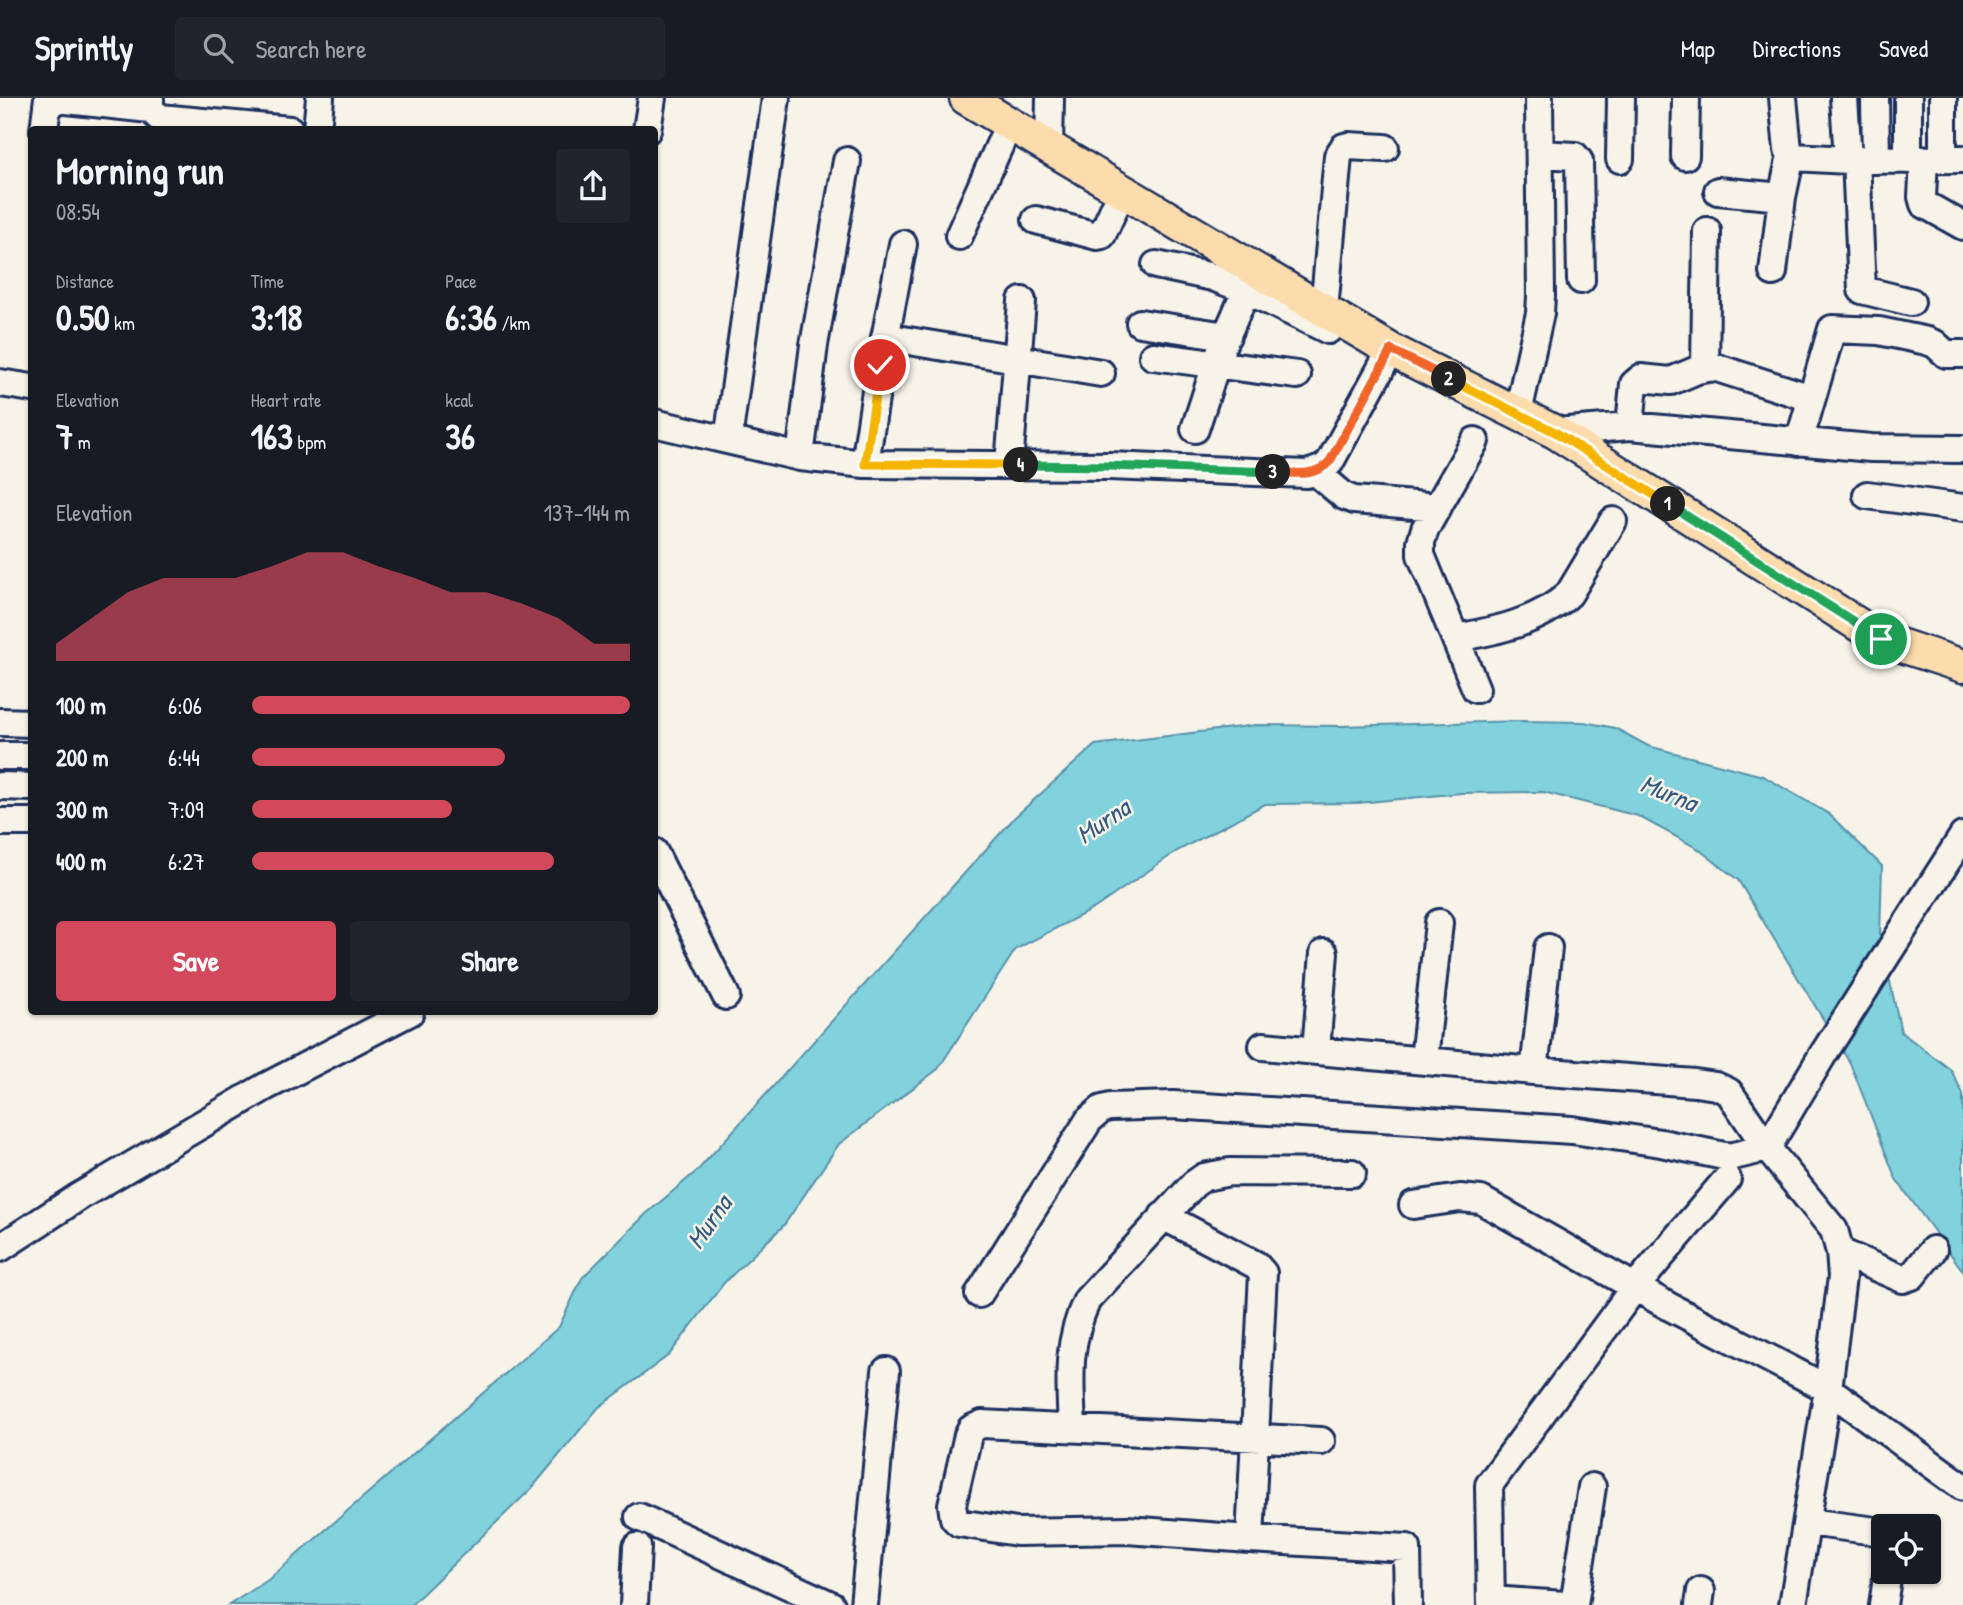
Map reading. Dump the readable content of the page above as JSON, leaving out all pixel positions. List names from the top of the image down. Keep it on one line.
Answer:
{"water":["Murna"],"page":{"header":"Sprintly","search":"Search here","nav":["Map","Directions","Saved"],"heading":["Morning run","08:54"],"stats":[["Distance","0.50 km"],["Time","3:18"],["Pace","6:36 /km"],["Elevation","7 m"],["Heart rate","163 bpm"],["kcal","36"]],"pins":["2","4","3","1"],"chart":["Elevation","137–144 m"],"list":[{"name":"100 m","note":"6:06"},{"name":"200 m","note":"6:44"},{"name":"300 m","note":"7:09"},{"name":"400 m","note":"6:27"}],"buttons":["Save","Share"]}}
